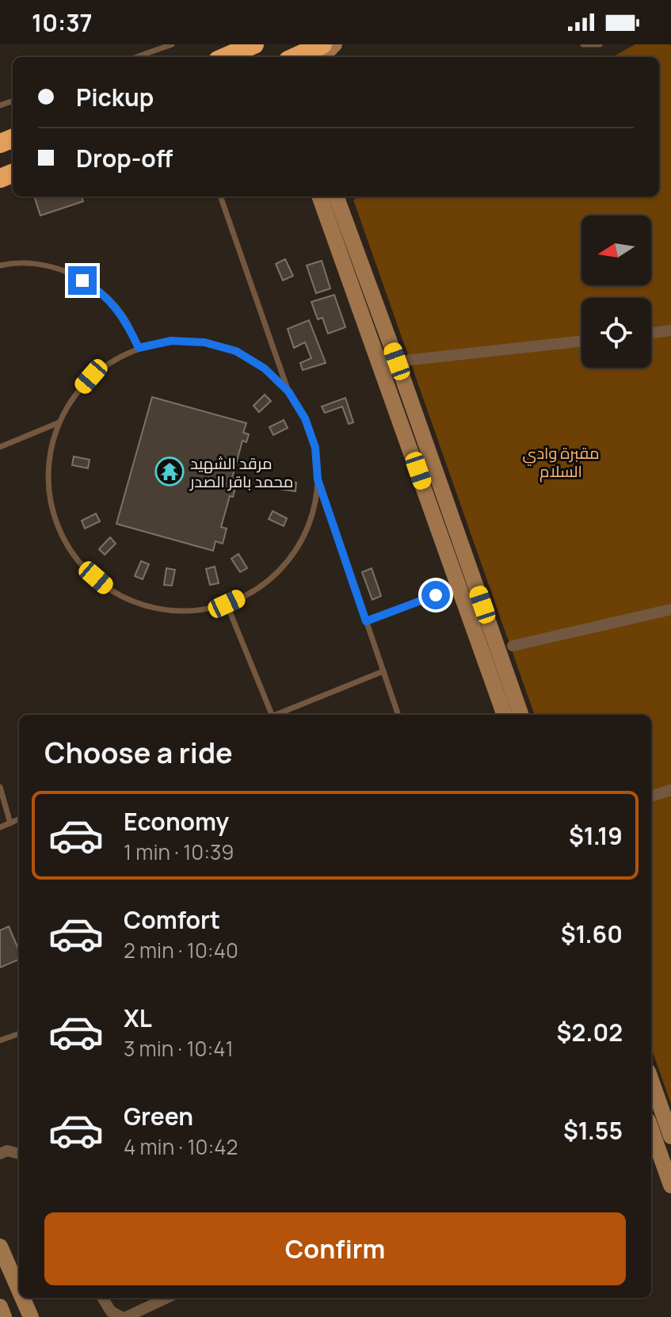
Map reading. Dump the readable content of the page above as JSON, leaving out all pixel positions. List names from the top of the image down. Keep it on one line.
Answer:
{"parks":["مقبرة وادي السلام"],"places":{"temple":["مرقد الشهيد محمد باقر الصدر"]},"north":"left","page":{"status":"10:37","banner":["Pickup","Drop-off"],"heading":"Choose a ride","list":[{"name":"Economy","note":"1 min · 10:39","value":"$1.19"},{"name":"Comfort","note":"2 min · 10:40","value":"$1.60"},{"name":"XL","note":"3 min · 10:41","value":"$2.02"},{"name":"Green","note":"4 min · 10:42","value":"$1.55"}],"buttons":"Confirm"}}
